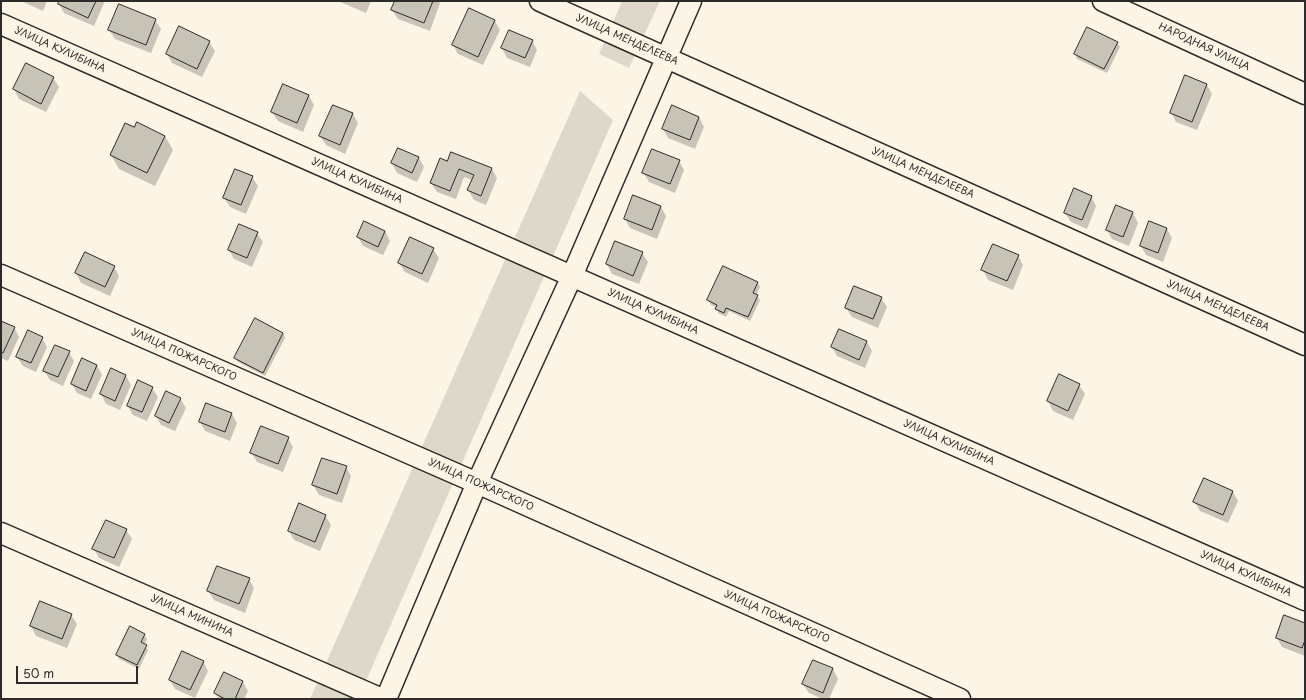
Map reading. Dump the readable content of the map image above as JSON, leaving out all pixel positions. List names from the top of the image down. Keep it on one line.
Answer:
{"streets":{"street":["УЛИЦА МЕНДЕЛЕЕВА","НАРОДНАЯ УЛИЦА","УЛИЦА КУЛИБИНА","УЛИЦА ПОЖАРСКОГО","УЛИЦА МИНИНА"]},"scale_bar":"50 m"}
